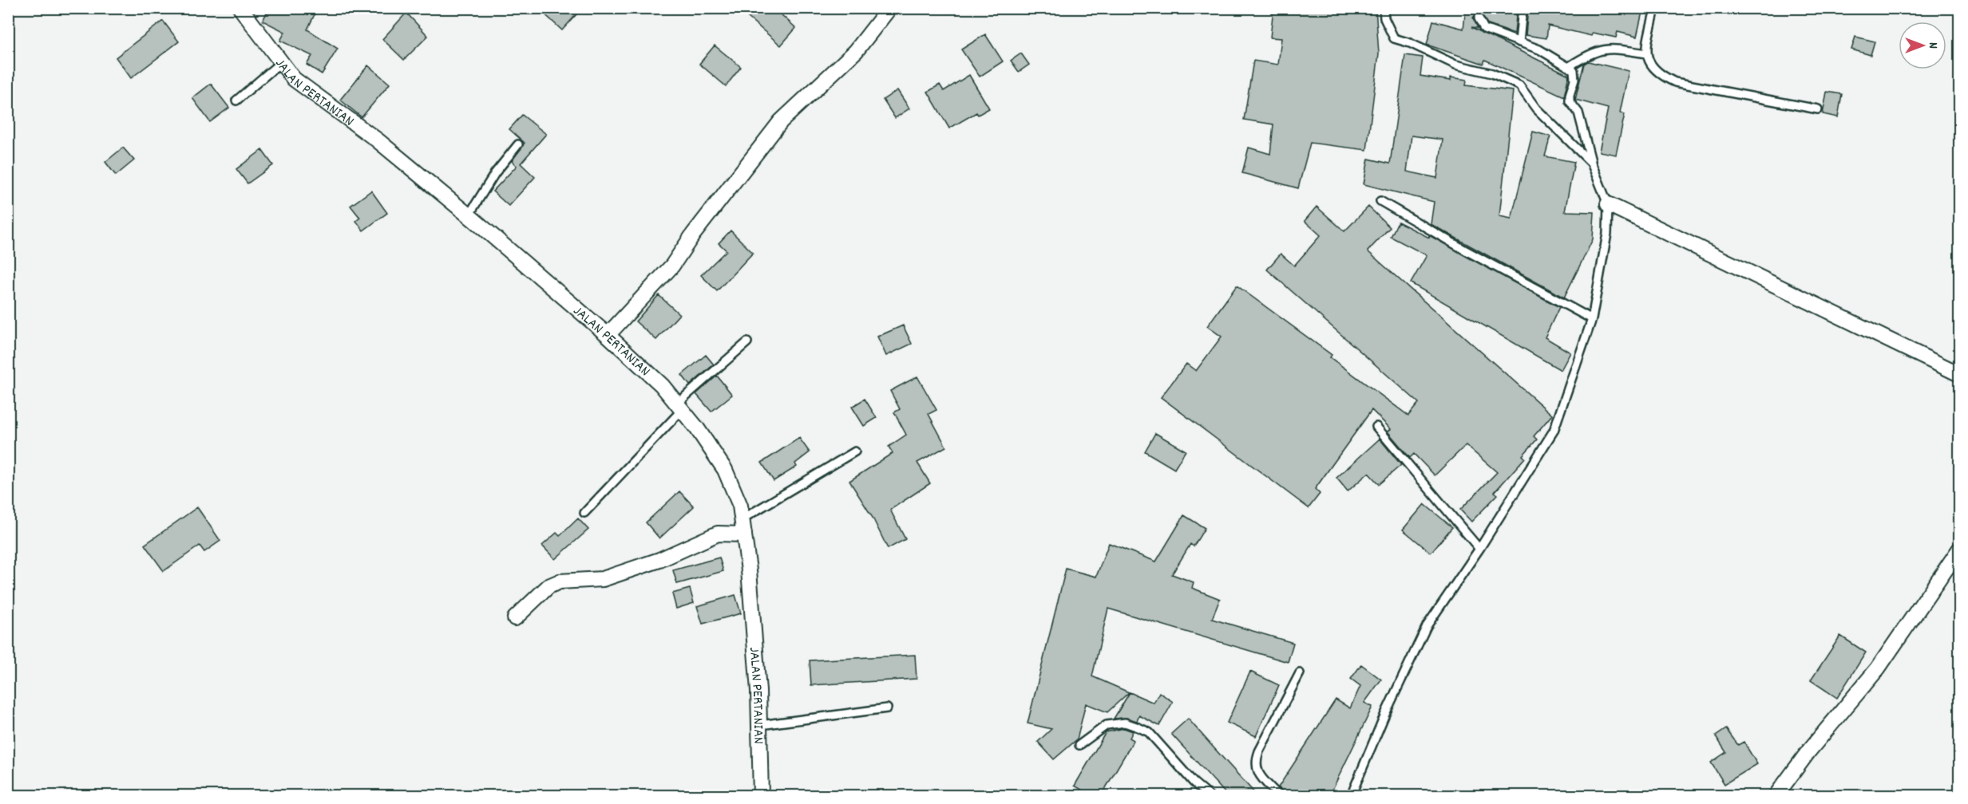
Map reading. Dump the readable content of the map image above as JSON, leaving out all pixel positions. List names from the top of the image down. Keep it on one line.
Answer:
{"streets":{"street":["JALAN PERTANIAN"]},"north":"right"}
